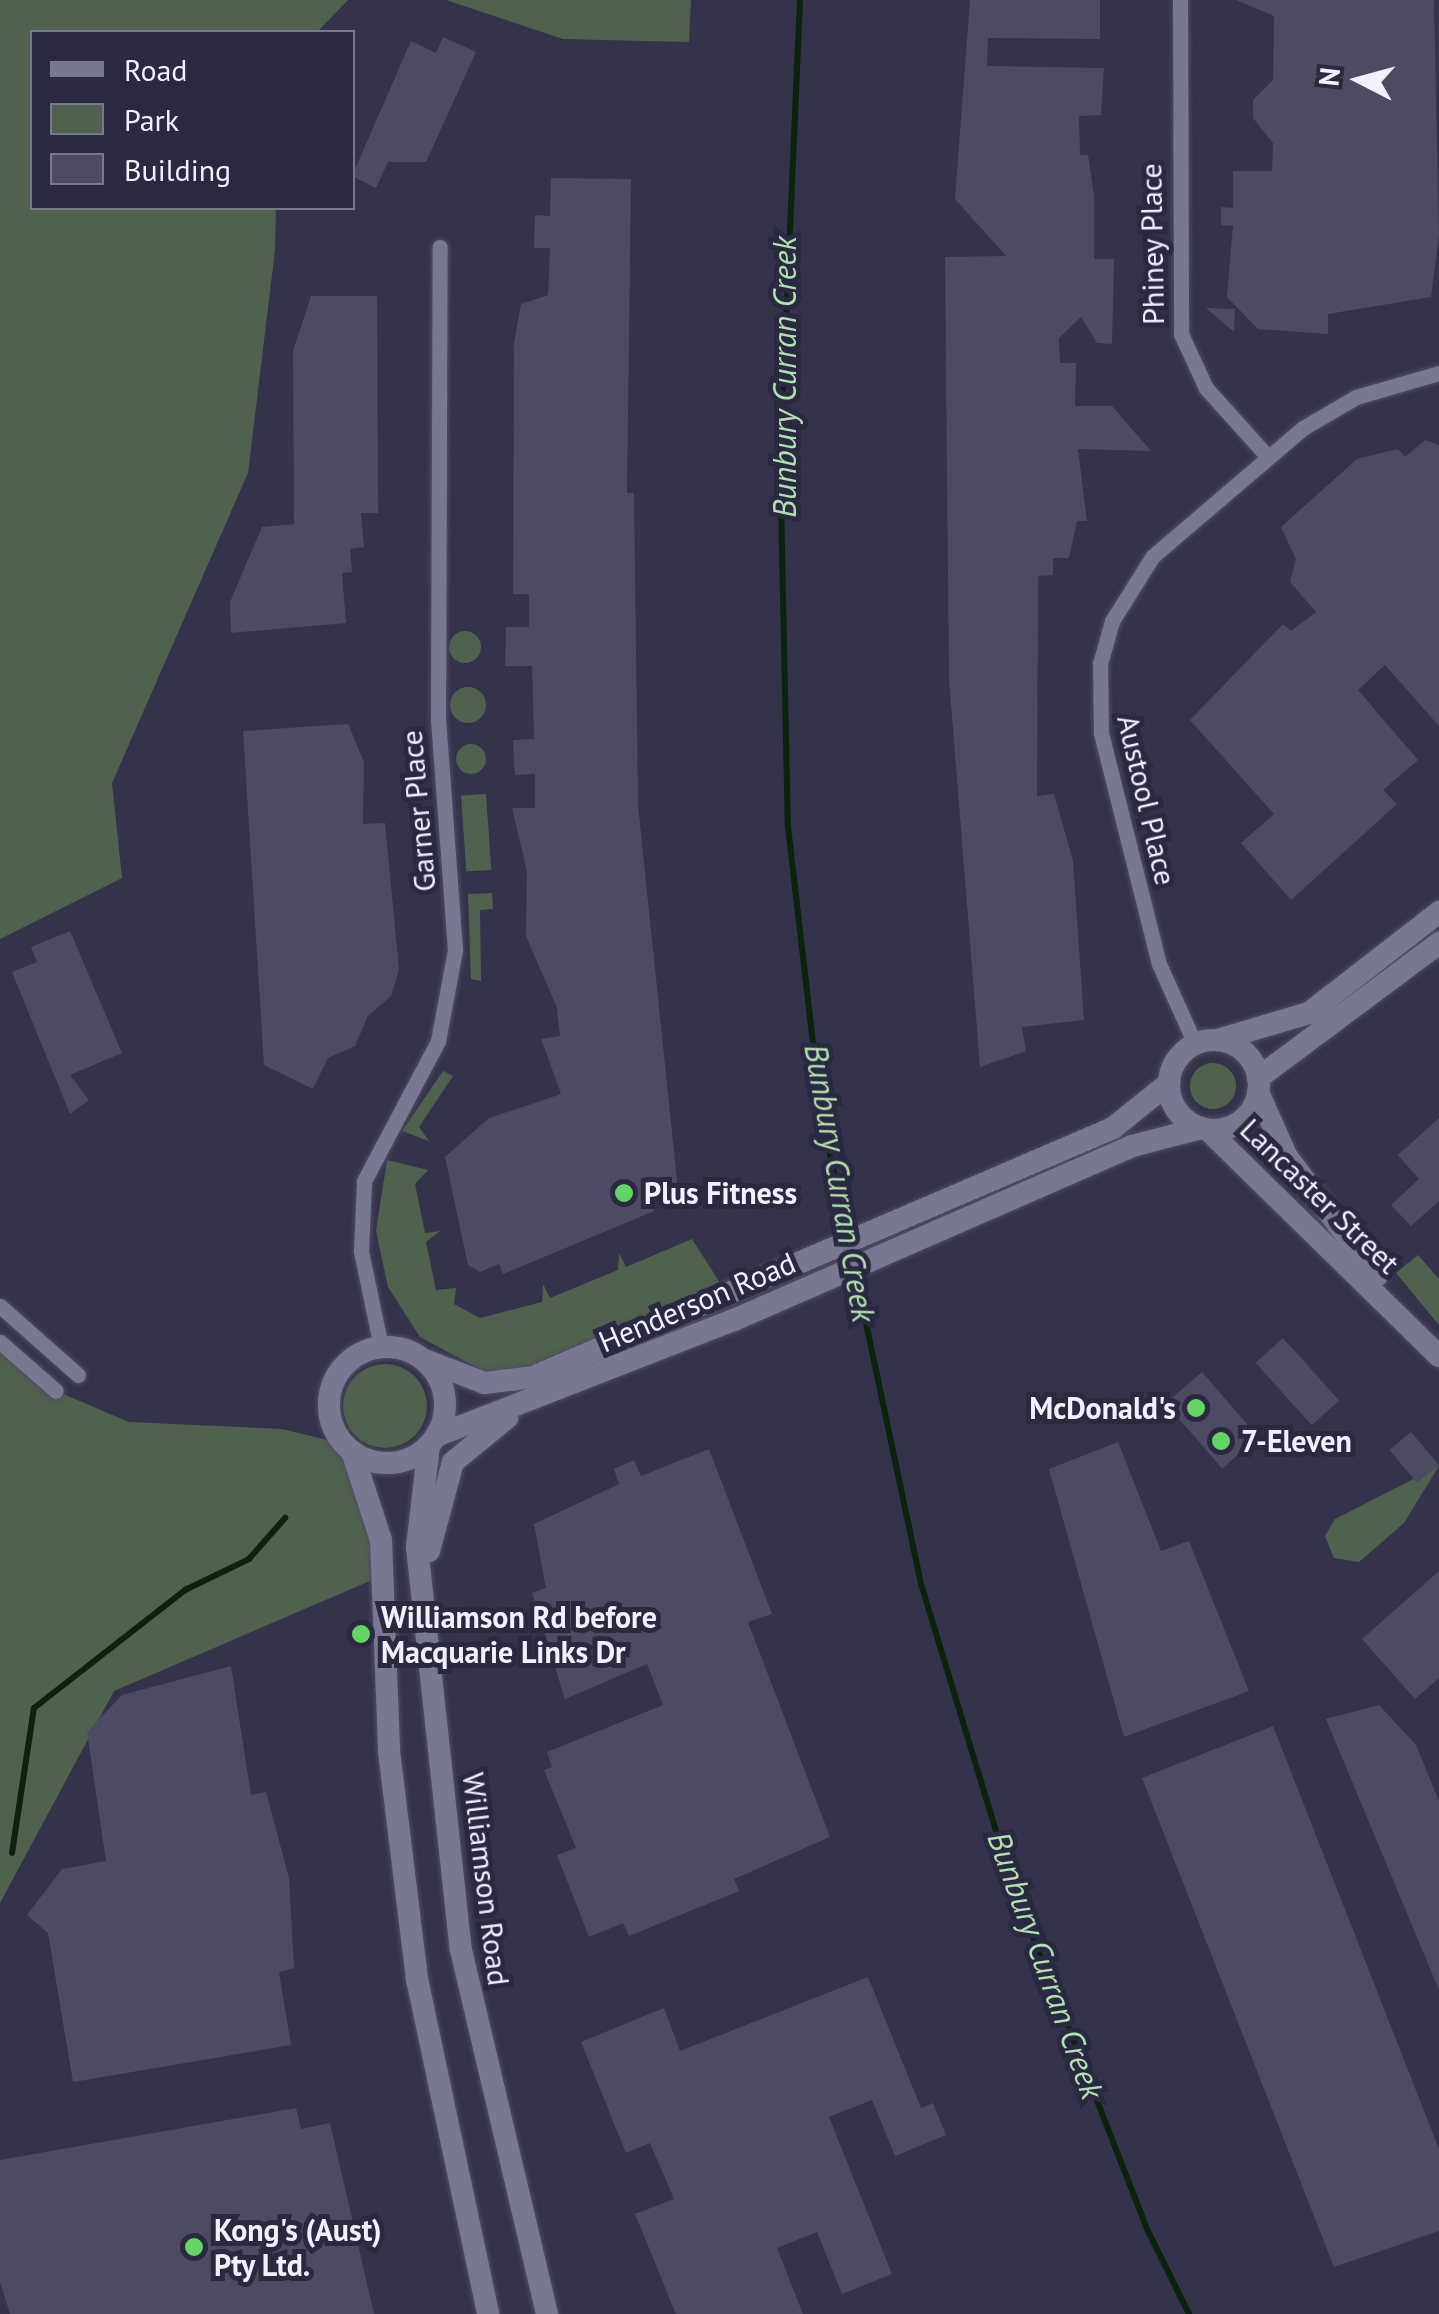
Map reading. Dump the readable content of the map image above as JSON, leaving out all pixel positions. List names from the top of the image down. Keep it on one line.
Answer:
{"streets":{"main road":["Lancaster Street","Henderson Road","Williamson Road"],"street":["Phiney Place","Austool Place","Garner Place"]},"crossings":[["Phiney Place","Austool Place"],["Austool Place","Lancaster Street"],["Austool Place","Henderson Road"],["Garner Place","Henderson Road"],["Garner Place","Williamson Road"],["Lancaster Street","Henderson Road"],["Henderson Road","Williamson Road"]],"water":["Bunbury Curran Creek"],"places":["Plus Fitness","McDonald's","7-Eleven","Williamson Rd before Macquarie Links Dr","Kong's (Aust) Pty Ltd."],"legend":["Road","Park","Building"],"north":"left"}
